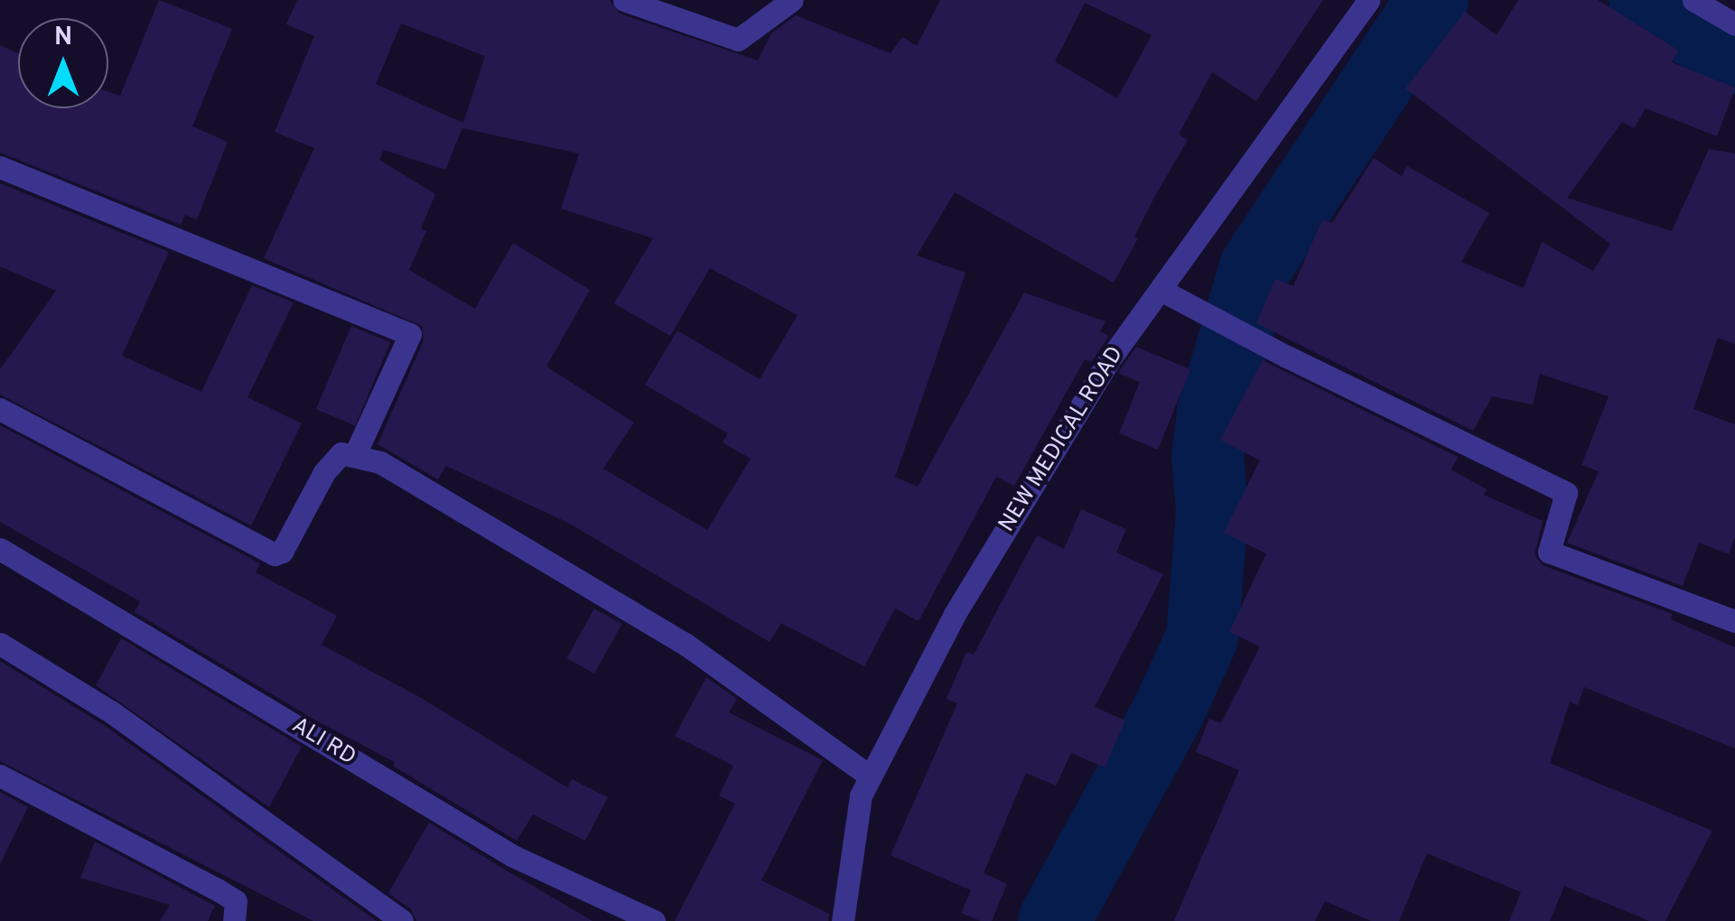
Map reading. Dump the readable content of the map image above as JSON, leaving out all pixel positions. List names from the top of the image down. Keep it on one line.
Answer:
{"streets":{"street":["NEW MEDICAL ROAD","ALI RD"]},"north":"top"}
